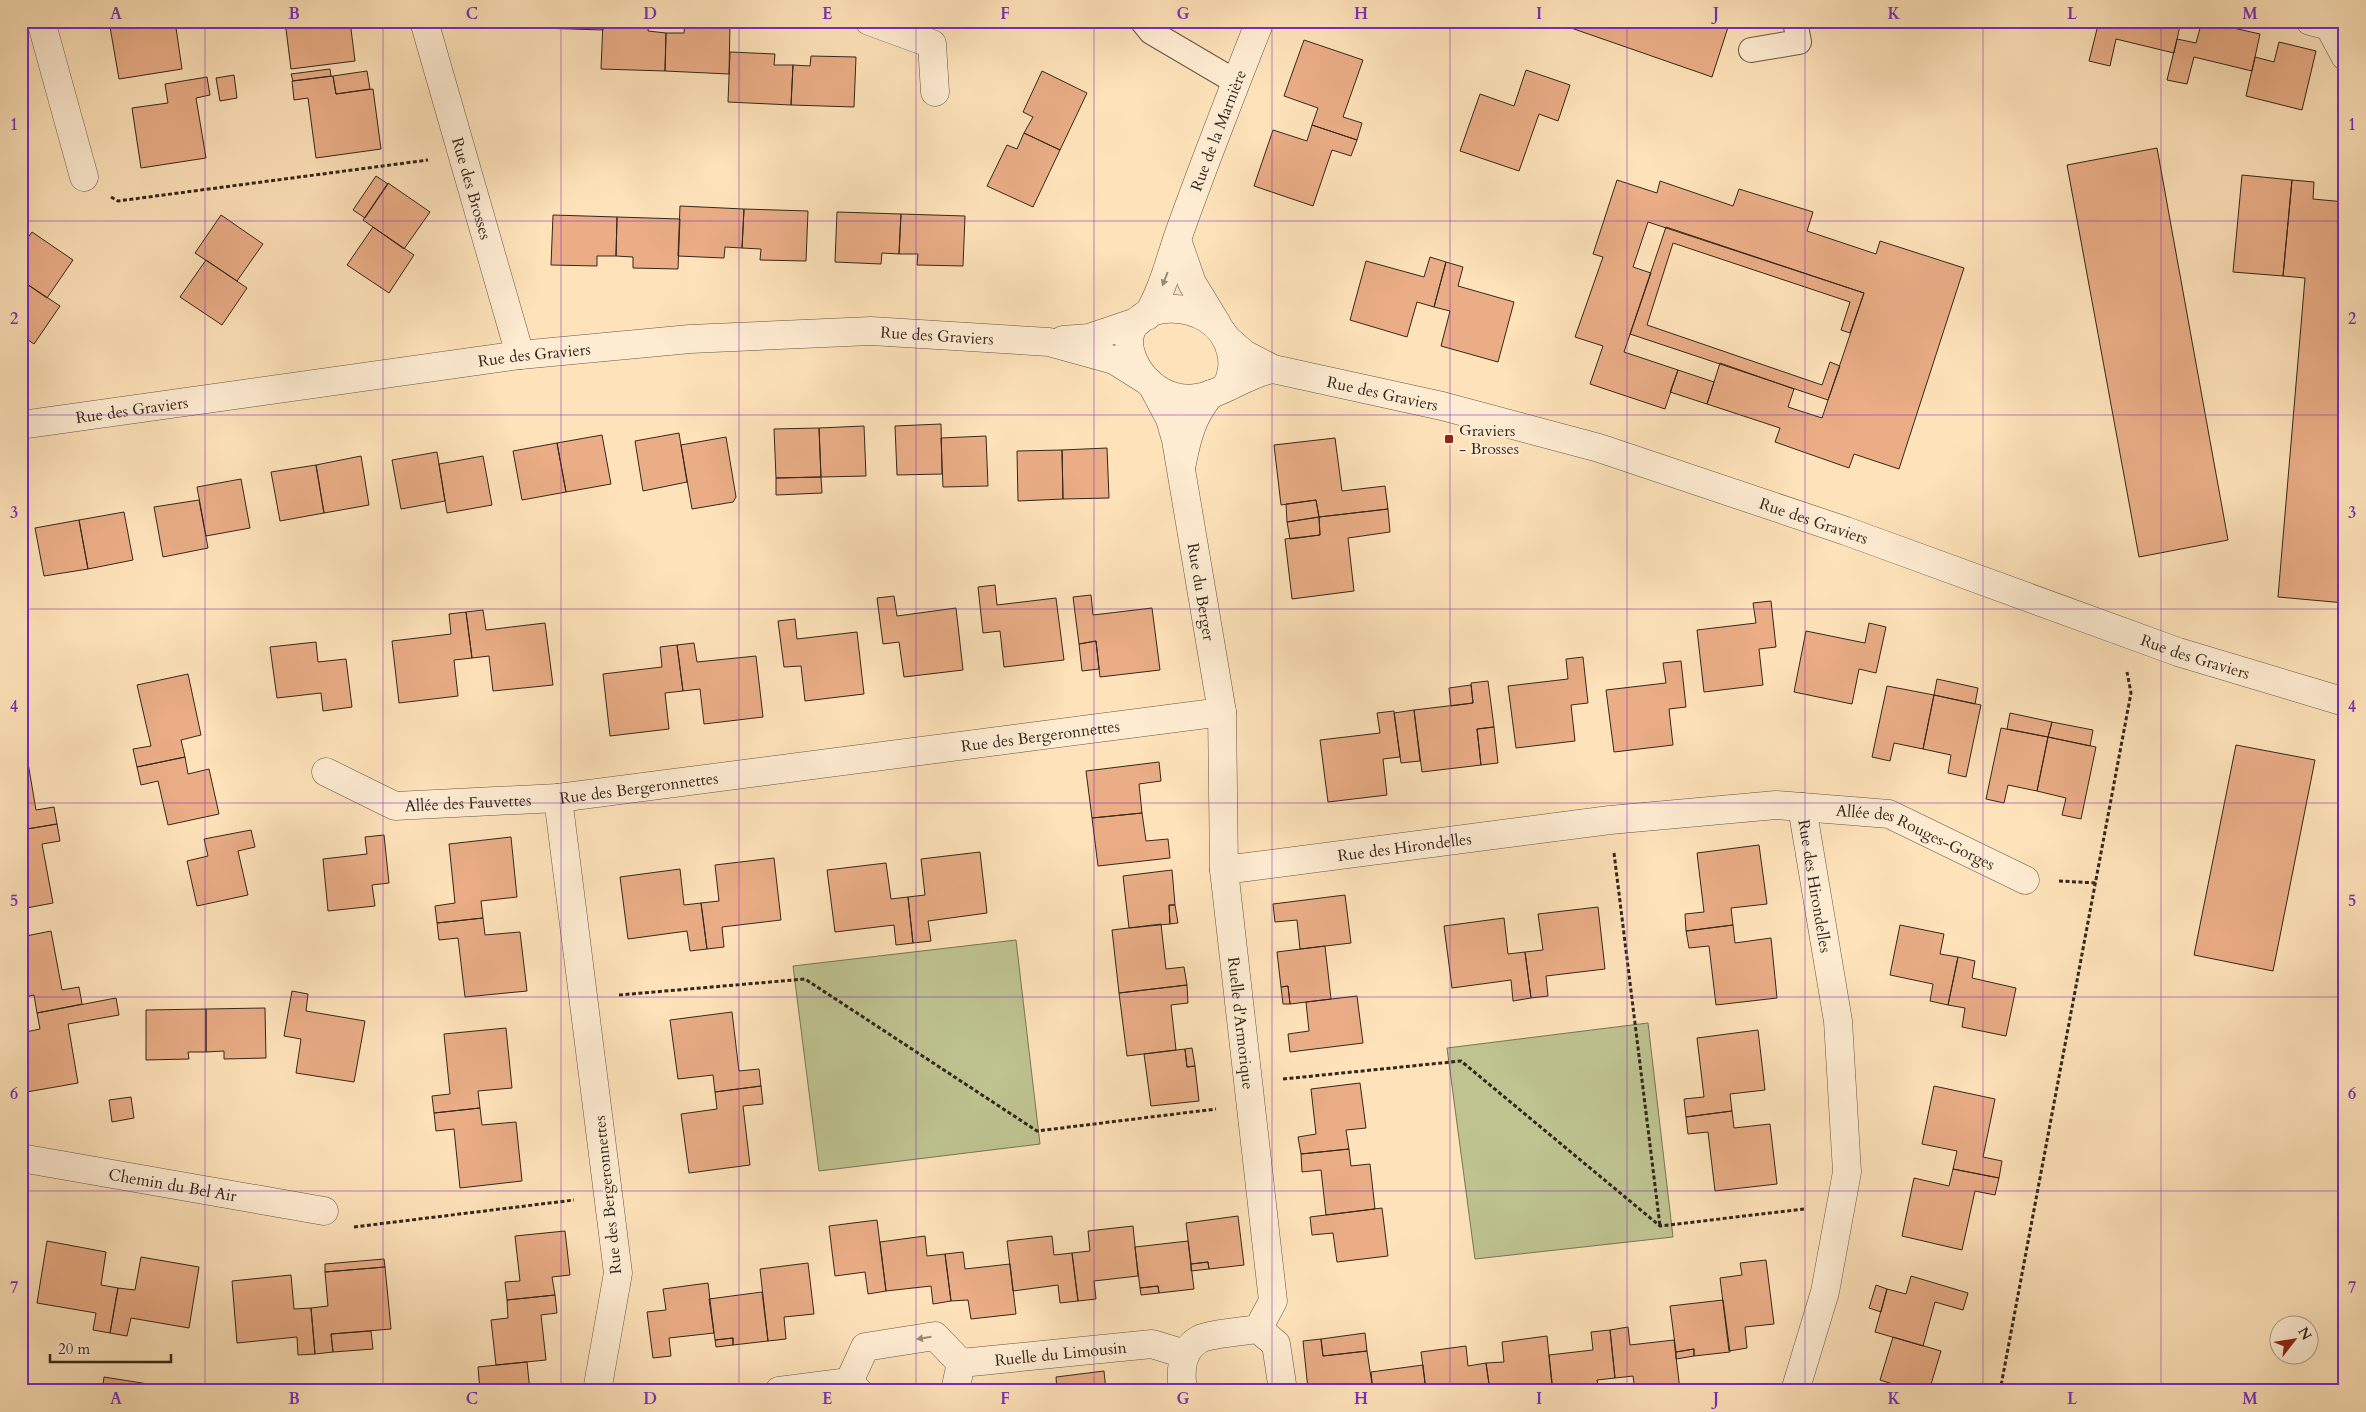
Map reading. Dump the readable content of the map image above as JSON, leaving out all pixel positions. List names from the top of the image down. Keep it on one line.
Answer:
{"streets":{"street":["Rue de la Marnière","Rue des Brosses","Rue des Graviers","Rue du Berger","Rue des Bergeronnettes","Allée des Fauvettes","Allée des Rouges-Gorges","Rue des Hirondelles","Ruelle d'Armorique","Chemin du Bel Air","Ruelle du Limousin"]},"crossings":[["Rue de la Marnière","Rue des Graviers"],["Rue de la Marnière","Rue du Berger"],["Rue des Brosses","Rue des Graviers"],["Rue des Graviers","Rue du Berger"],["Rue du Berger","Rue des Bergeronnettes"],["Rue du Berger","Ruelle d'Armorique"],["Rue des Bergeronnettes","Allée des Fauvettes"],["Rue des Bergeronnettes","Ruelle d'Armorique"],["Allée des Rouges-Gorges","Rue des Hirondelles"],["Rue des Hirondelles","Ruelle d'Armorique"]],"places":{"transit":["Graviers - Brosses"]},"scale_bar":"20 m","north":"top right","grid":{"columns":["A","B","C","D","E","F","G","H","I","J","K","L","M"],"rows":["1","2","3","4","5","6","7"]}}
